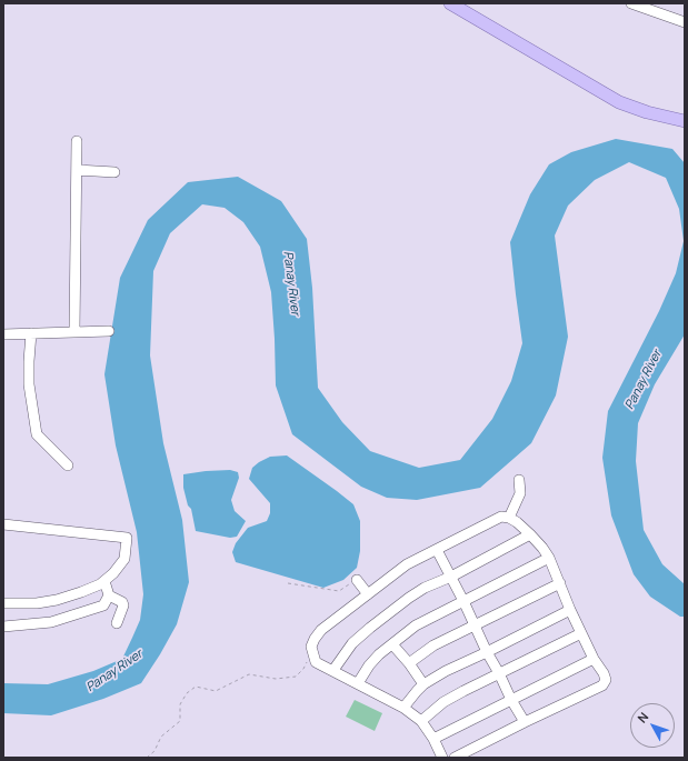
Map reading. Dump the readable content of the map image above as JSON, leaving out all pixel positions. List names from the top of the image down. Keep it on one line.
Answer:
{"water":["Panay River"],"north":"top left"}
